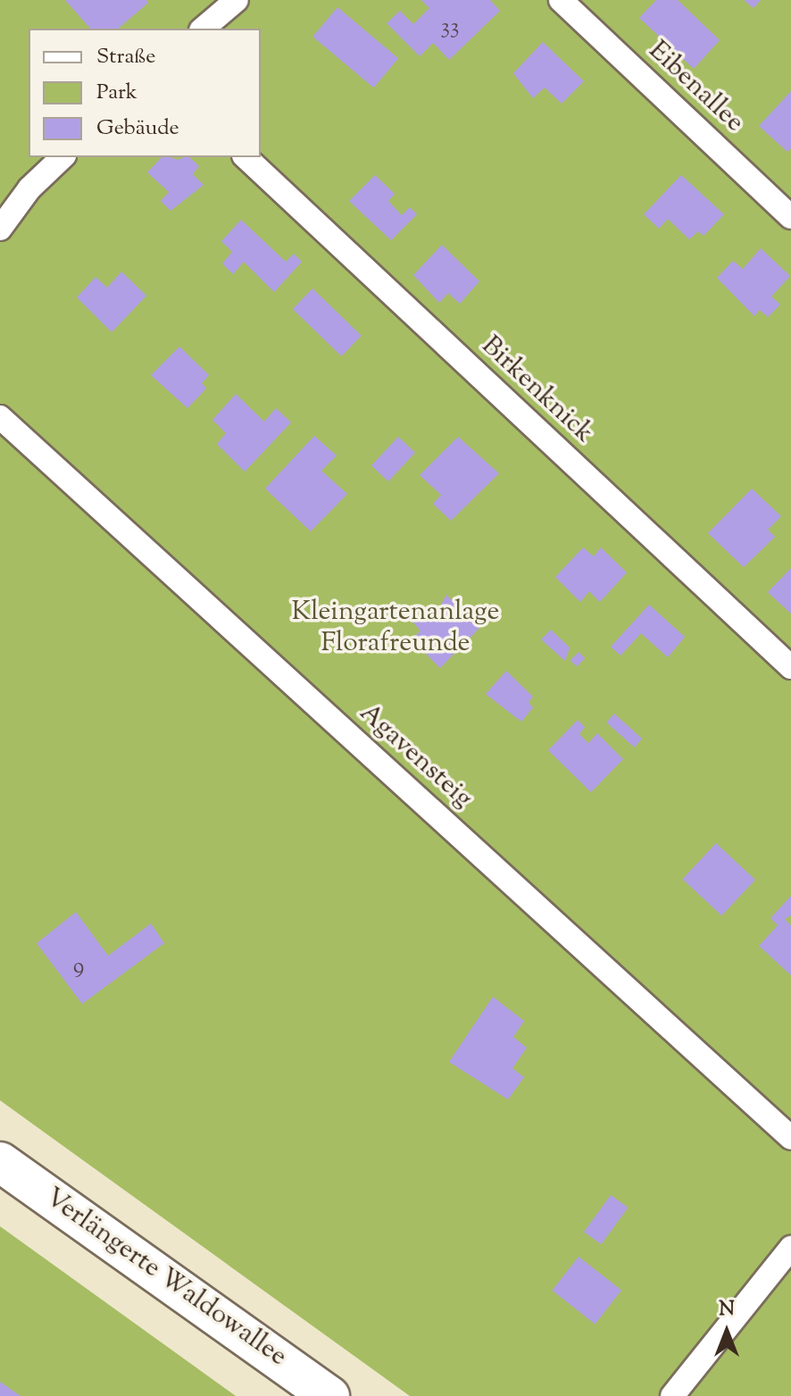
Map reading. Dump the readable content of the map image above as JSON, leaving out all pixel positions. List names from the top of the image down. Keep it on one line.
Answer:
{"streets":{"street":["Verlängerte Waldowallee"],"lane":["Eibenallee","Birkenknick","Agavensteig"]},"parks":["Kleingartenanlage Florafreunde"],"house_numbers":["33","9"],"legend":["Straße","Park","Gebäude"],"north":"top"}
